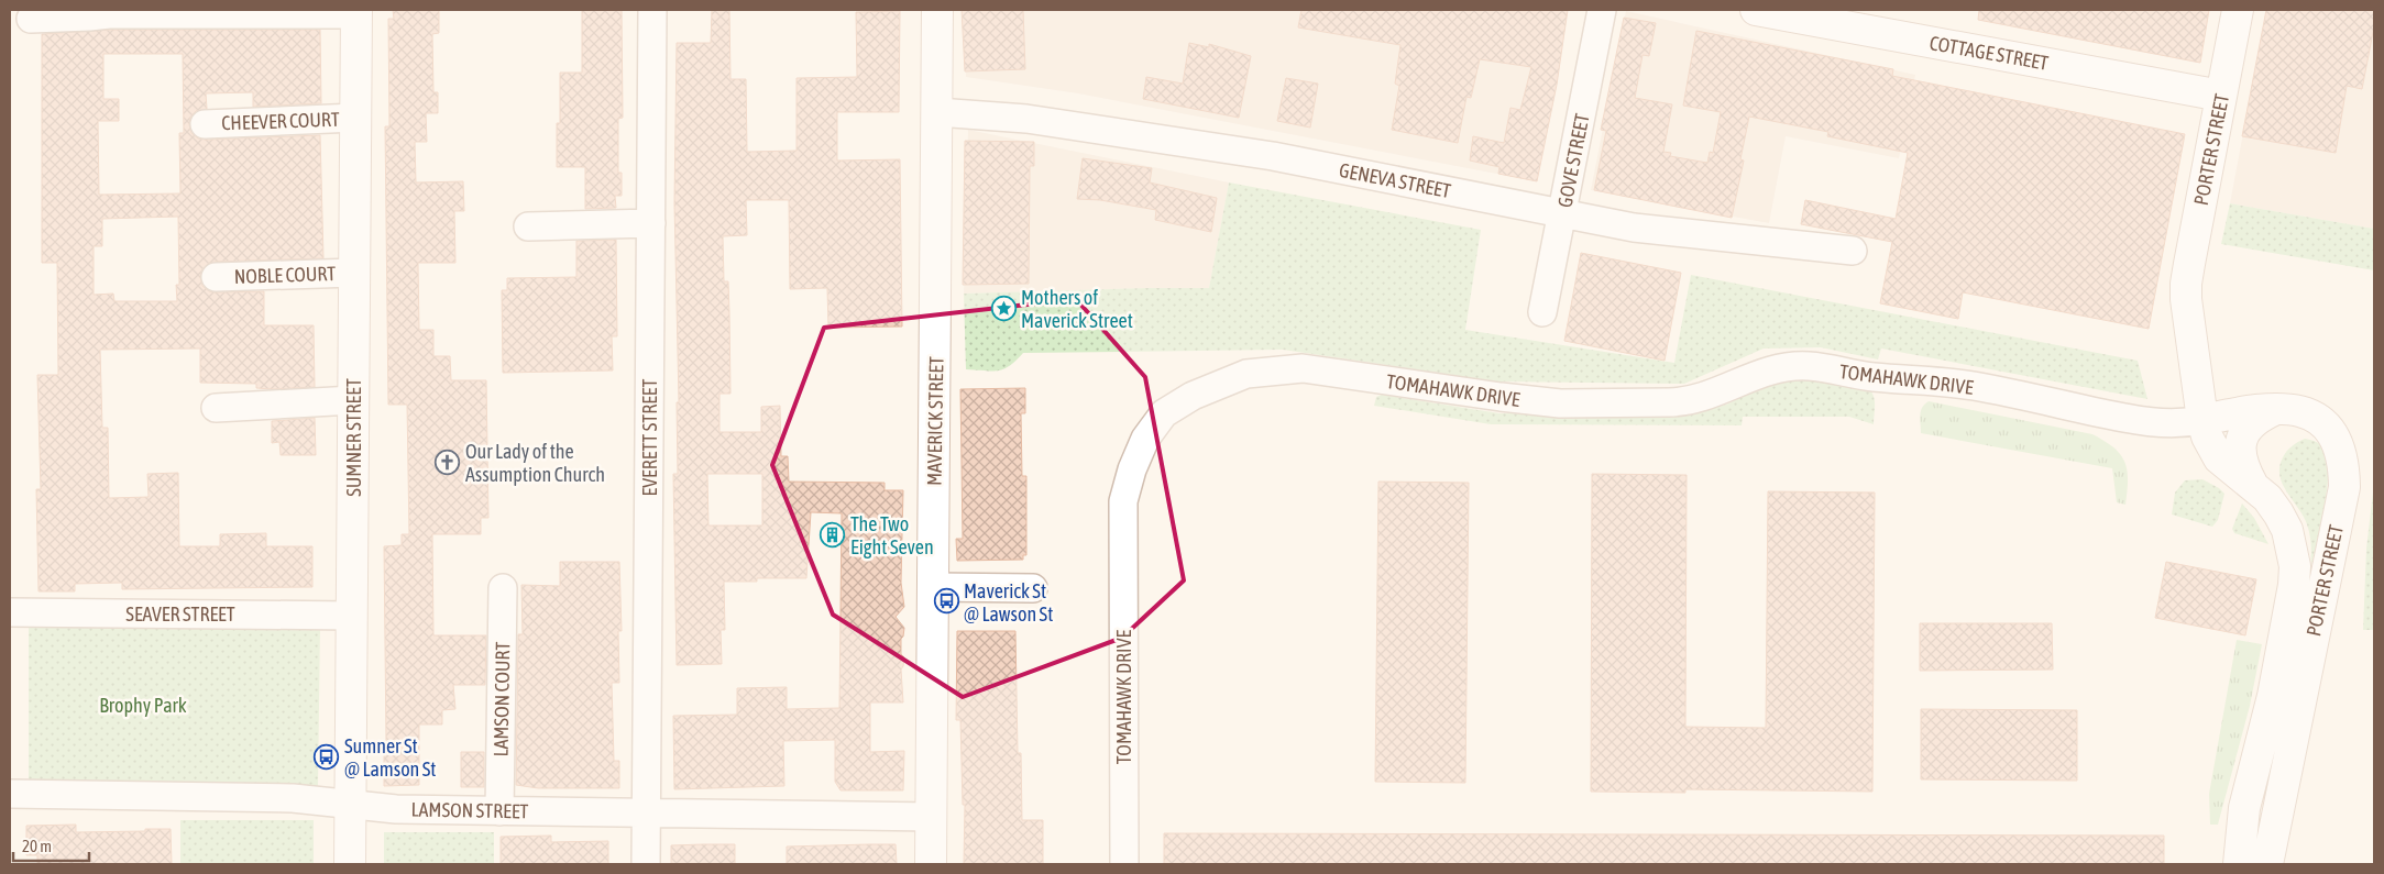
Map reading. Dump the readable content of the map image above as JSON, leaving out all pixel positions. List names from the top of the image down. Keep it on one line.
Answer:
{"streets":{"main road":["COTTAGE STREET","PORTER STREET","MAVERICK STREET","SUMNER STREET"],"street":["CHEEVER COURT","GOVE STREET","GENEVA STREET","NOBLE COURT","TOMAHAWK DRIVE","EVERETT STREET","SEAVER STREET","LAMSON COURT","LAMSON STREET"]},"crossings":[["COTTAGE STREET","PORTER STREET"],["CHEEVER COURT","SUMNER STREET"],["PORTER STREET","TOMAHAWK DRIVE"],["GOVE STREET","GENEVA STREET"],["GENEVA STREET","MAVERICK STREET"],["NOBLE COURT","SUMNER STREET"],["MAVERICK STREET","LAMSON STREET"],["SUMNER STREET","SEAVER STREET"],["SUMNER STREET","LAMSON STREET"],["EVERETT STREET","LAMSON STREET"],["LAMSON COURT","LAMSON STREET"]],"parks":["Brophy Park"],"places":{"place":["Mothers of Maverick Street"],"church":["Our Lady of the Assumption Church"],"building":["The Two Eight Seven"],"bus stop":["Maverick St @ Lawson St","Sumner St @ Lamson St"]},"scale_bar":"20 m"}
